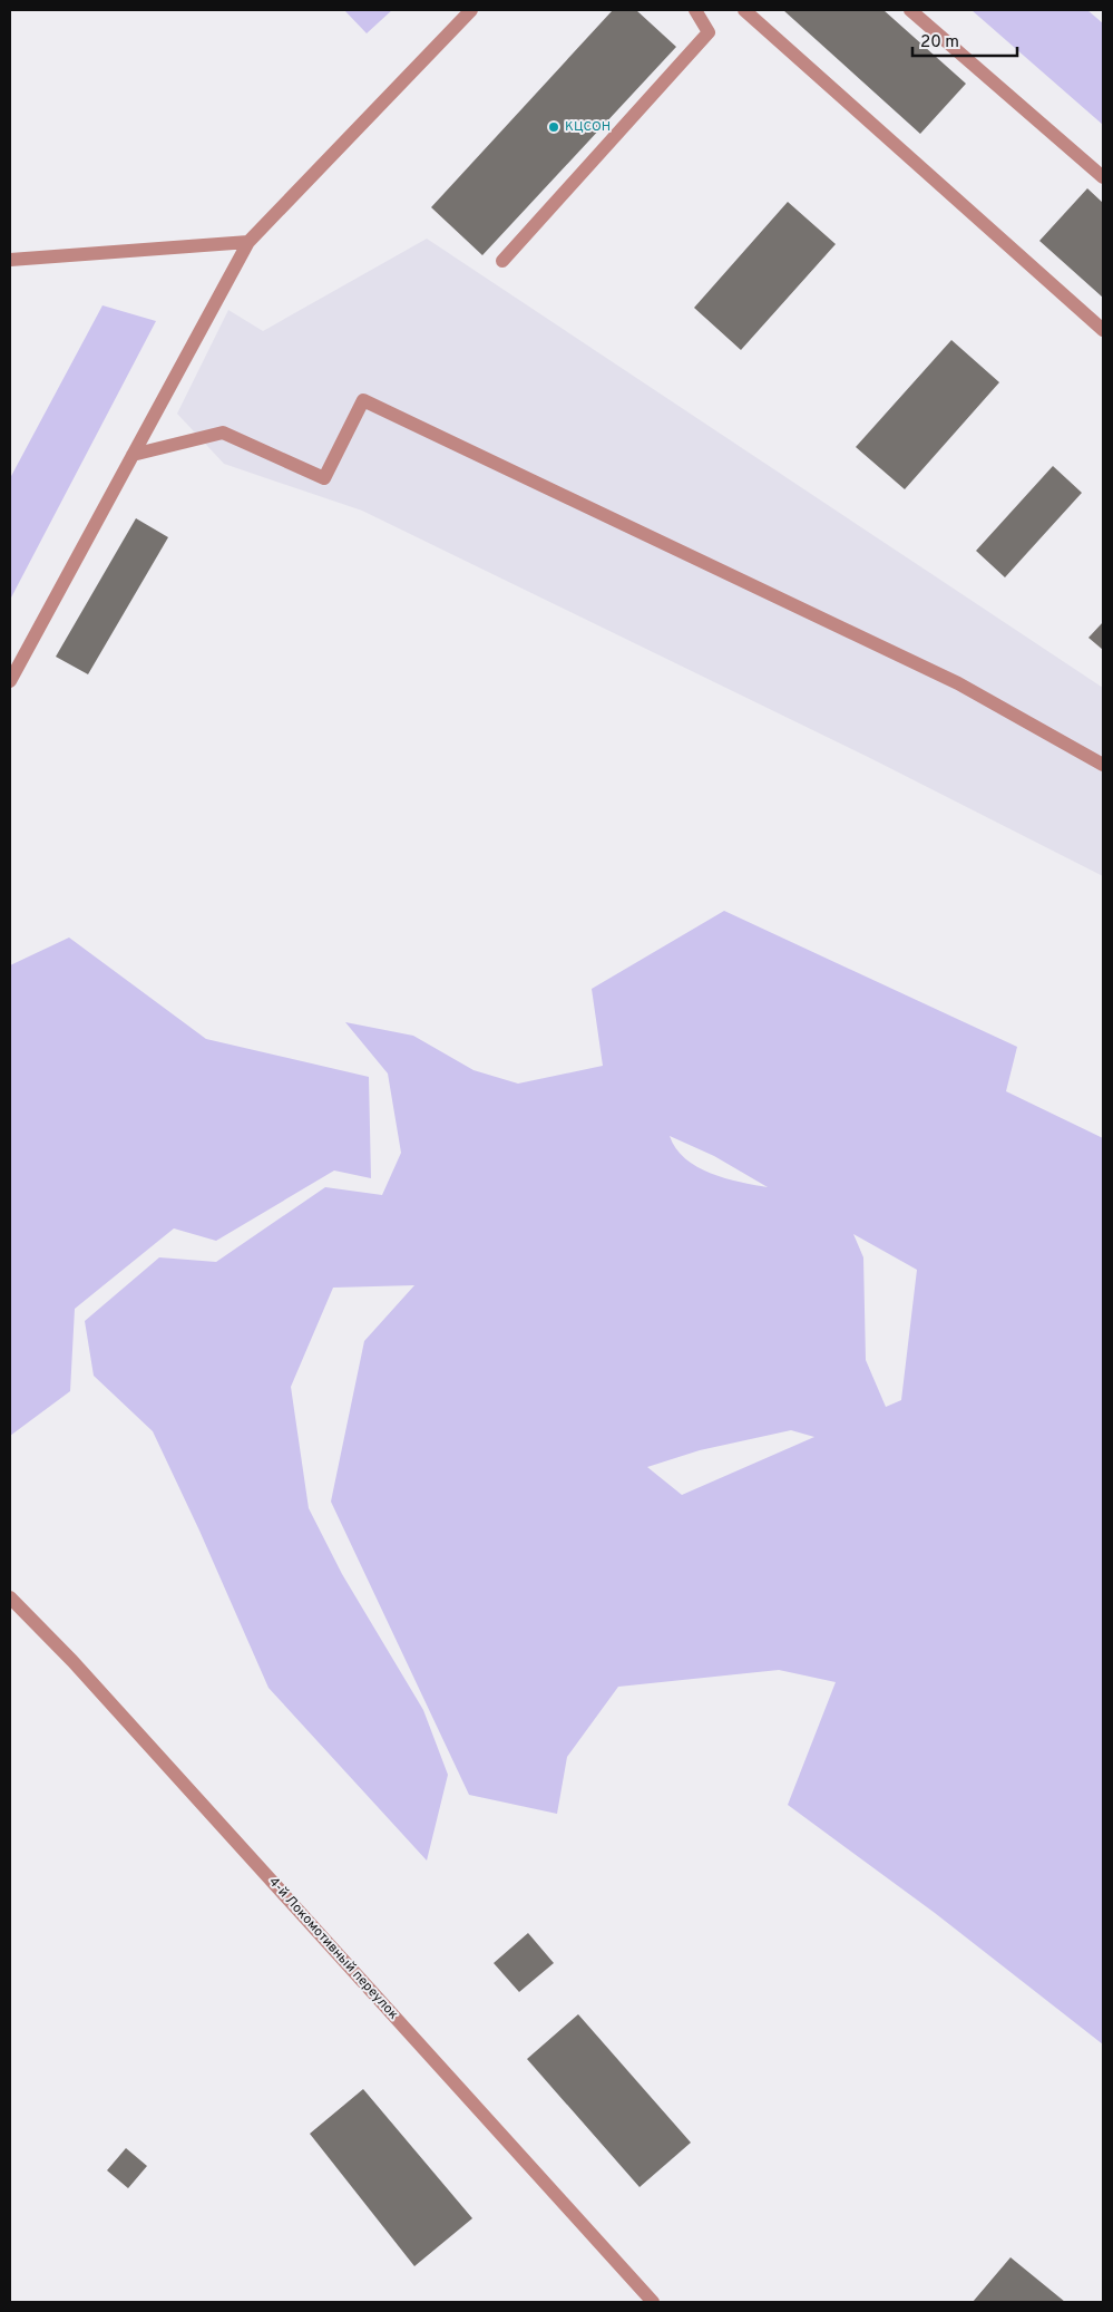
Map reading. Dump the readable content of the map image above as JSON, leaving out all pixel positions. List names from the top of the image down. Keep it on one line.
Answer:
{"streets":{"street":["4-й Локомотивный переулок"]},"places":["КЦСОН"],"scale_bar":"20 m"}
